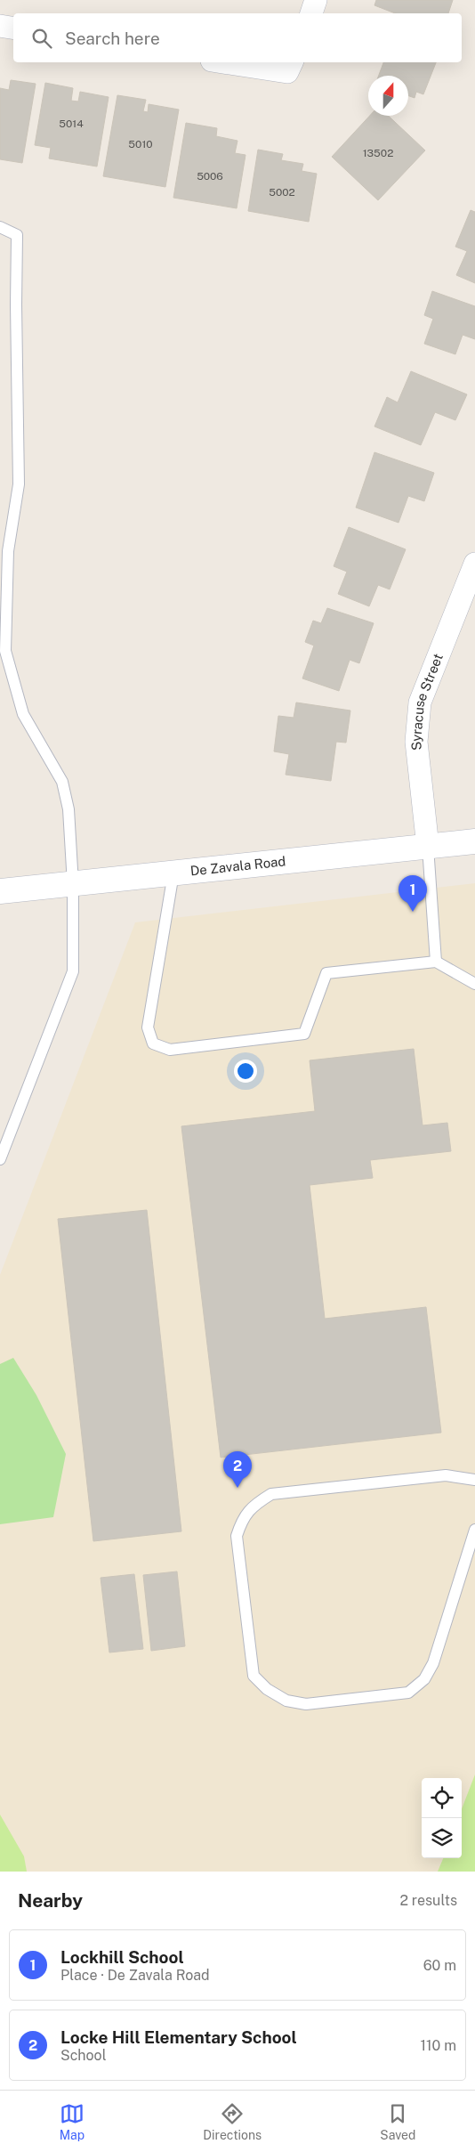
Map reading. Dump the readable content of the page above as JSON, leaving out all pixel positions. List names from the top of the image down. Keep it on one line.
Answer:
{"streets":{"main road":["De Zavala Road"],"street":["Syracuse Street"]},"crossings":[["Syracuse Street","De Zavala Road"]],"house_numbers":["5014","5010","13502","5006","5002"],"north":"top","page":{"search":"Search here","pins":["1","2"],"heading":["Nearby","2 results"],"list":[{"mark":"1","name":"Lockhill School","note":"Place · De Zavala Road","value":"60 m"},{"mark":"2","name":"Locke Hill Elementary School","note":"School","value":"110 m"}],"nav":["Map","Directions","Saved"]}}
